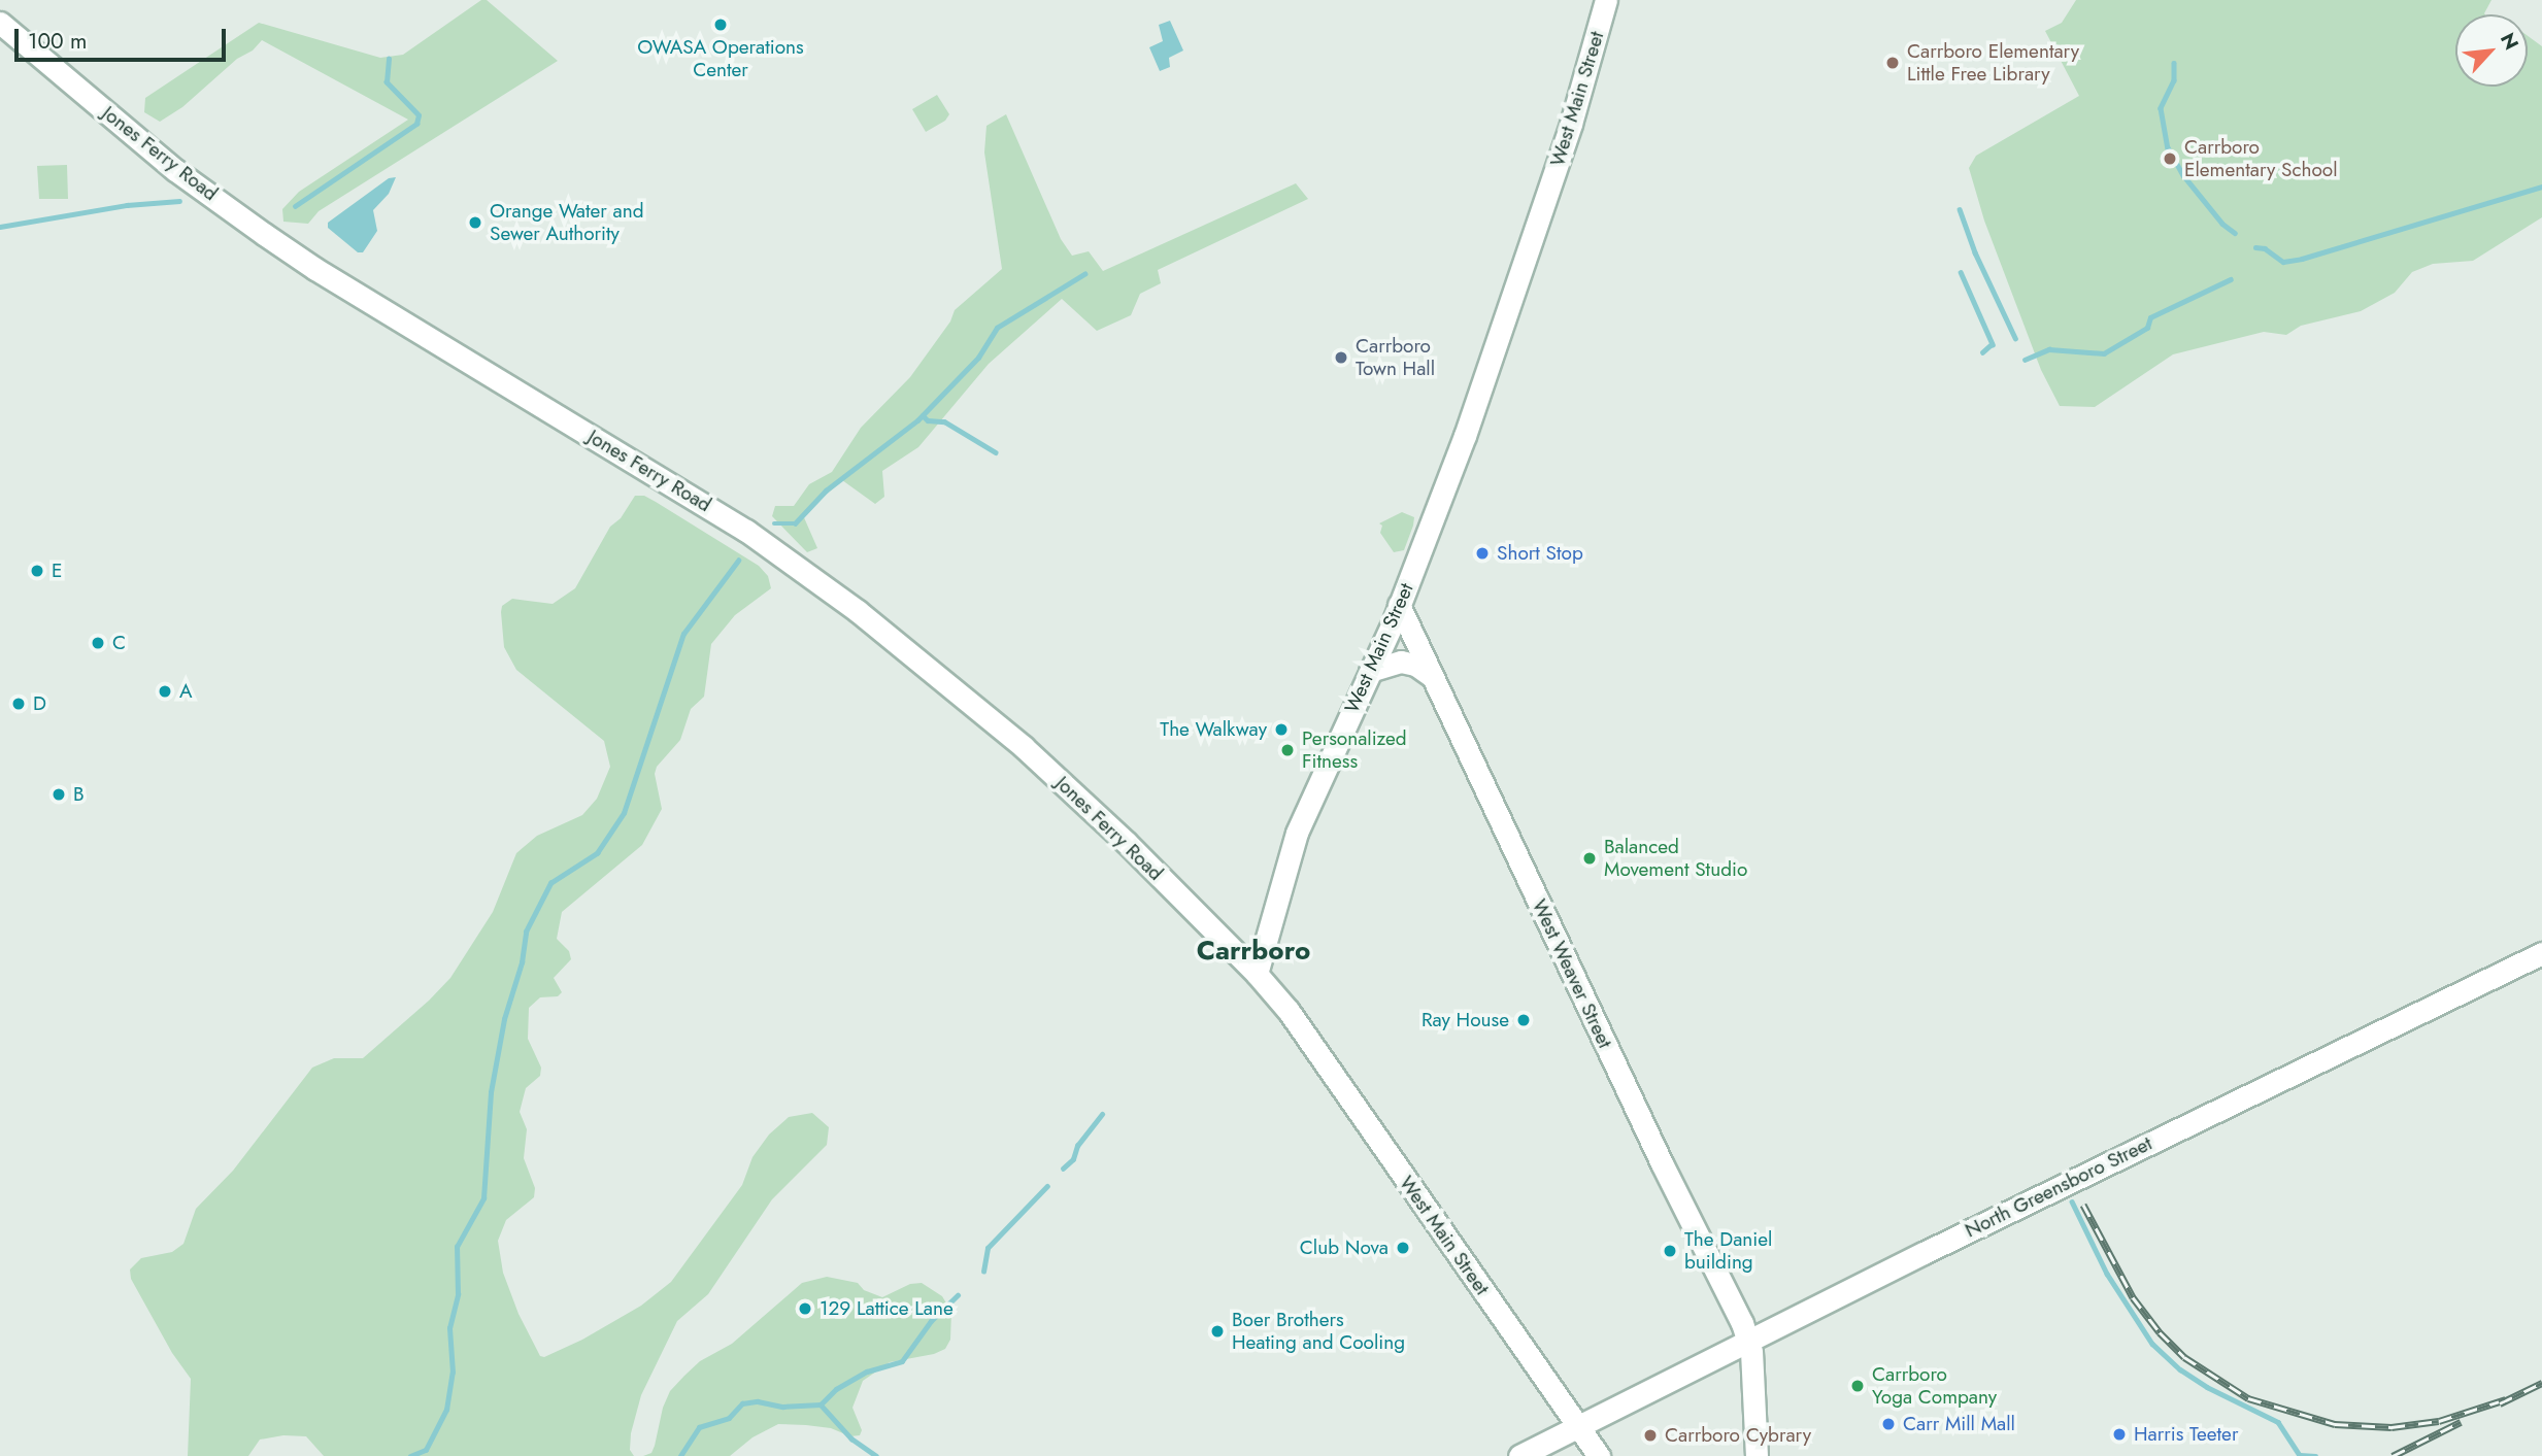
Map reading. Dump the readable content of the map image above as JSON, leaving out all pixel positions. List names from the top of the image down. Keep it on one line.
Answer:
{"streets":{"main road":["West Main Street","Jones Ferry Road","West Weaver Street","North Greensboro Street"]},"crossings":[["West Main Street","Jones Ferry Road"],["West Main Street","West Weaver Street"],["West Main Street","North Greensboro Street"],["West Weaver Street","North Greensboro Street"]],"districts":["Carrboro"],"places":["OWASA Operations Center","Carrboro Elementary Little Free Library","Carrboro Elementary School","Orange Water and Sewer Authority","Carrboro Town Hall","Short Stop","E","C","A","D","The Walkway","Personalized Fitness","B","Balanced Movement Studio","Ray House","Club Nova","The Daniel building","129 Lattice Lane","Boer Brothers Heating and Cooling","Carrboro Yoga Company","Carr Mill Mall","Harris Teeter","Carrboro Cybrary"],"scale_bar":"100 m","north":"top right"}
